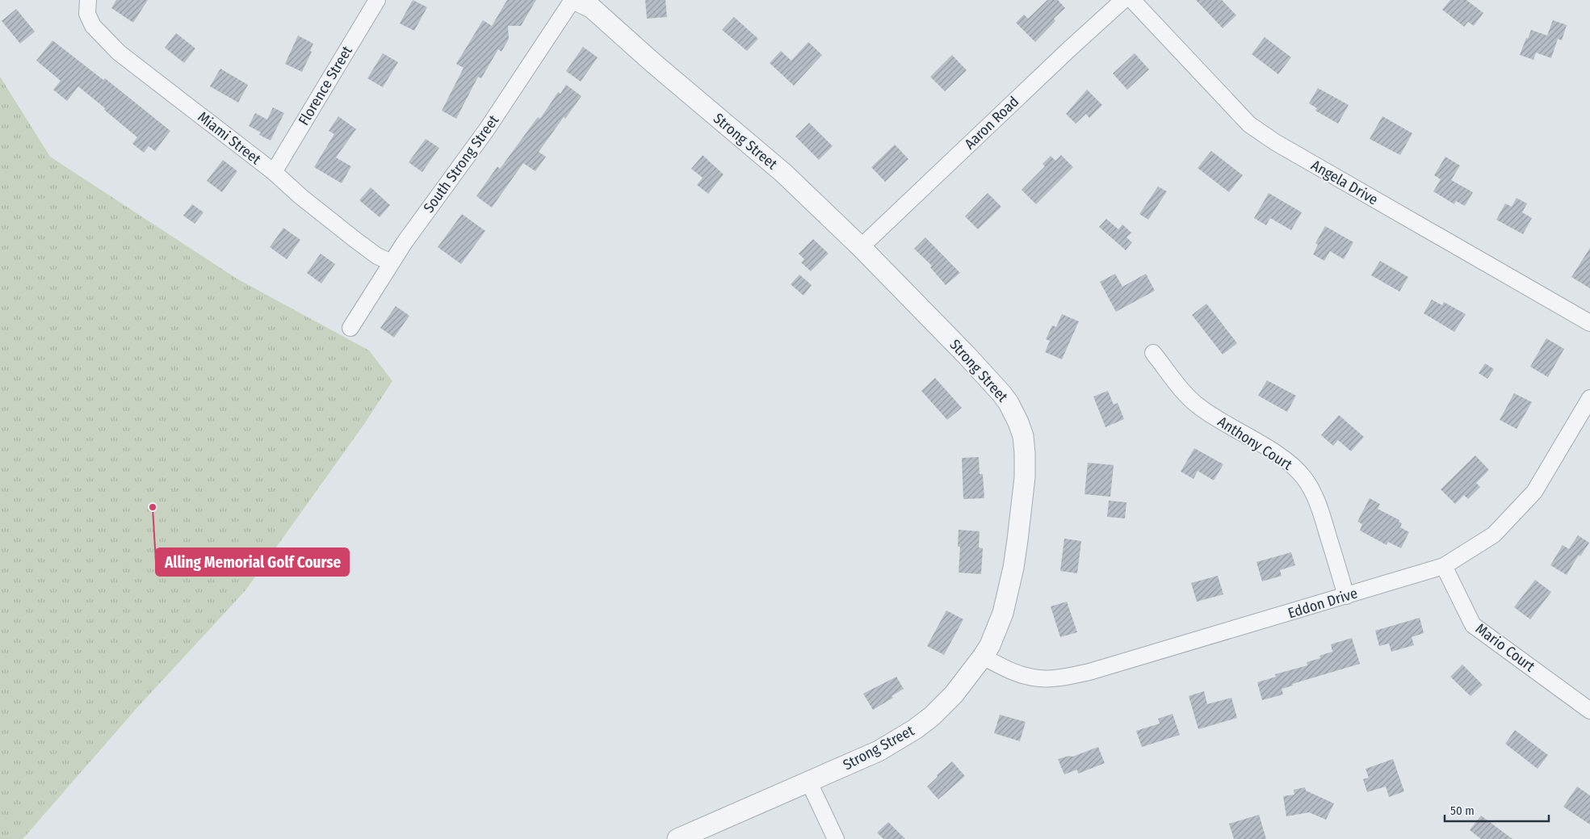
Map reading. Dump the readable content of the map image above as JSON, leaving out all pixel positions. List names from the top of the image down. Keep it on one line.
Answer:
{"streets":{"street":["Florence Street","Aaron Road","Miami Street","Strong Street","South Strong Street","Angela Drive","Anthony Court","Eddon Drive","Mario Court"]},"crossings":[["Florence Street","Miami Street"],["Aaron Road","Strong Street"],["Miami Street","South Strong Street"],["Strong Street","Eddon Drive"],["Anthony Court","Eddon Drive"],["Eddon Drive","Mario Court"]],"places":["Alling Memorial Golf Course"],"scale_bar":"50 m"}
